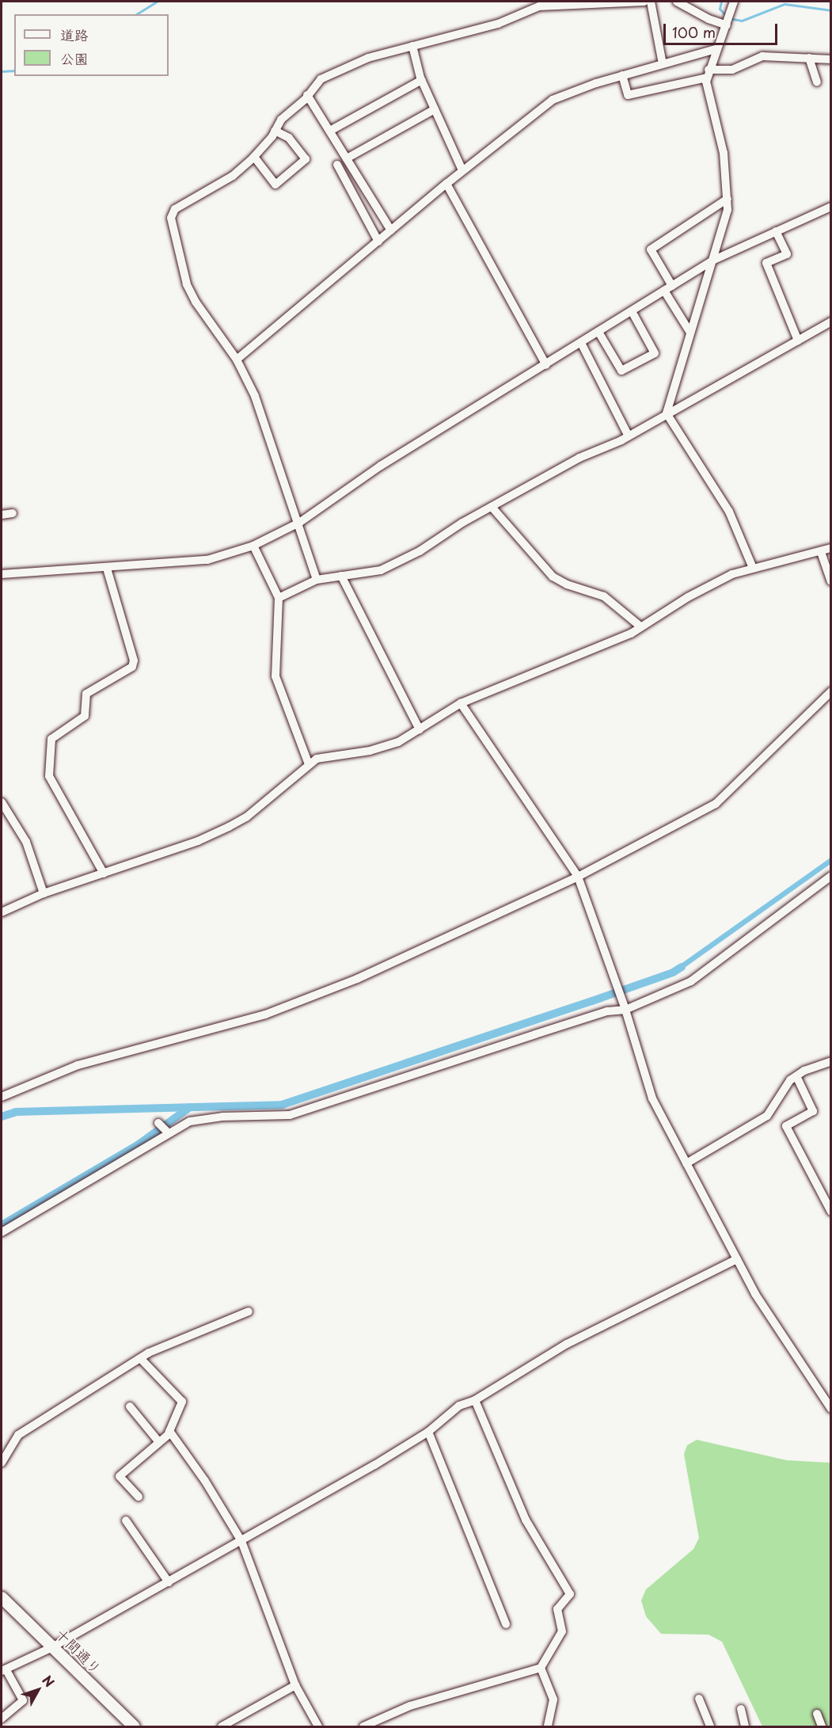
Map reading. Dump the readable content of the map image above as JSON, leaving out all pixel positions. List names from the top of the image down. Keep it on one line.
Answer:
{"streets":{"street":["十間通り"]},"legend":["道路","公園"],"scale_bar":"100 m","north":"top right"}
